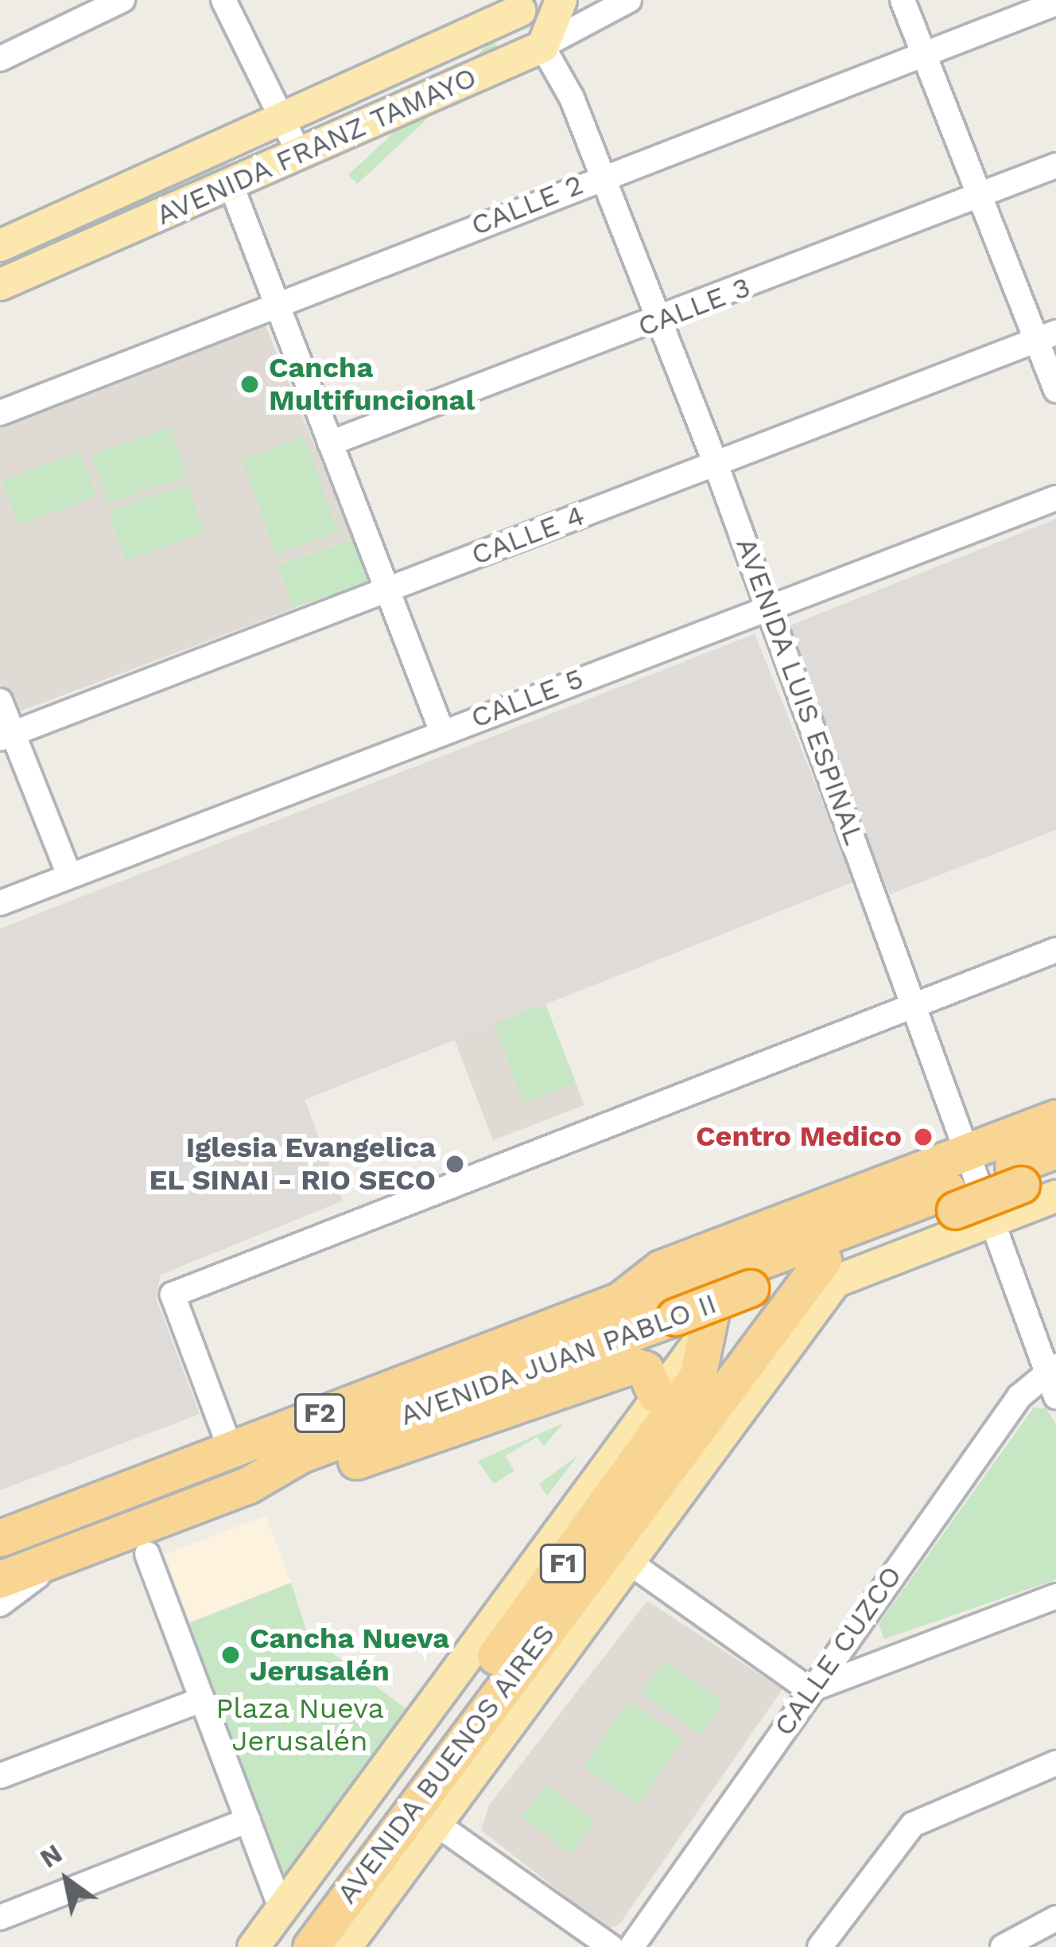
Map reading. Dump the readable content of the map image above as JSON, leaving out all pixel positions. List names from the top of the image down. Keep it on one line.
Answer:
{"streets":{"highway":["AVENIDA JUAN PABLO II","F2","F1","AVENIDA BUENOS AIRES"],"main road":["AVENIDA FRANZ TAMAYO","AVENIDA LUIS ESPINAL"],"street":["CALLE 2","CALLE 3","CALLE 4","CALLE 5","CALLE CUZCO"]},"crossings":[["AVENIDA FRANZ TAMAYO","AVENIDA LUIS ESPINAL"],["CALLE 2","AVENIDA LUIS ESPINAL"],["CALLE 3","AVENIDA LUIS ESPINAL"],["CALLE 4","AVENIDA LUIS ESPINAL"],["AVENIDA LUIS ESPINAL","CALLE 5"],["AVENIDA LUIS ESPINAL","AVENIDA JUAN PABLO II"],["AVENIDA LUIS ESPINAL","CALLE CUZCO"],["AVENIDA JUAN PABLO II","F2"],["AVENIDA JUAN PABLO II","AVENIDA BUENOS AIRES"],["F2","AVENIDA BUENOS AIRES"]],"parks":["Plaza Nueva Jerusalén"],"places":["Cancha Multifuncional","Centro Medico","Iglesia Evangelica EL SINAI - RIO SECO","Cancha Nueva Jerusalén"],"north":"top left"}
